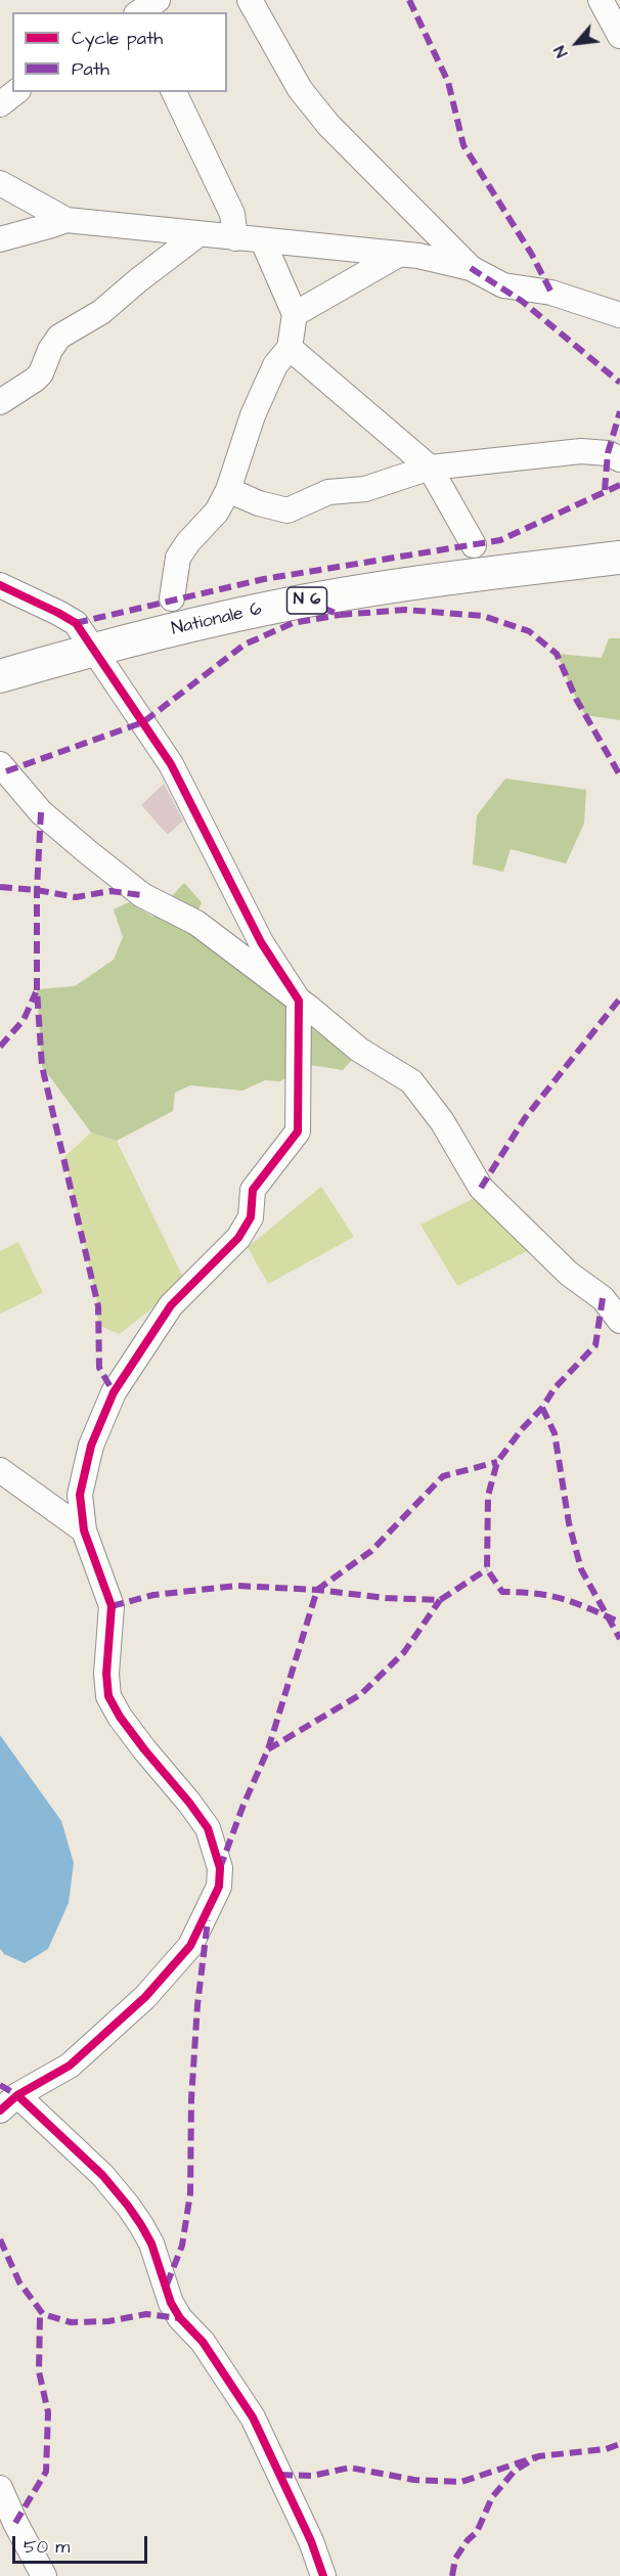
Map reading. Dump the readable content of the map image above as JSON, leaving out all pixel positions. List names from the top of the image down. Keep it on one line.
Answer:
{"streets":{"main road":["N 6","Nationale 6"]},"legend":["Cycle path","Path"],"scale_bar":"50 m","north":"bottom left"}
